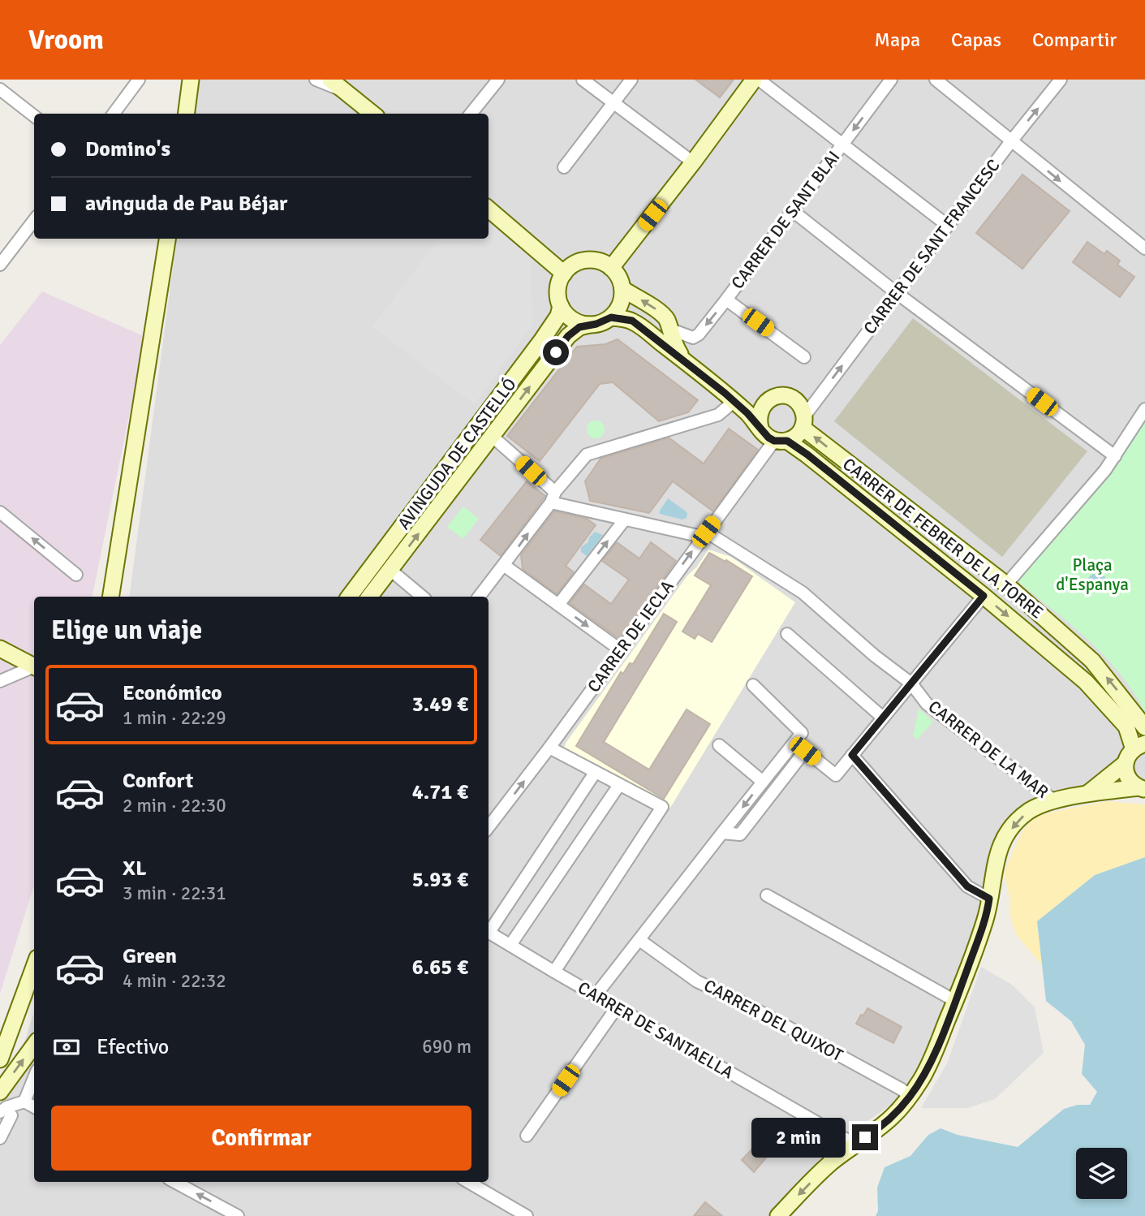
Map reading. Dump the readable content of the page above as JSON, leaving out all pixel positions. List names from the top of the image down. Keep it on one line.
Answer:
{"streets":{"street":["CARRER DE SANT BLAI","CARRER DE SANT FRANCESC","AVINGUDA DE CASTELLÓ","CARRER DE FEBRER DE LA TORRE","CARRER DE IECLA","CARRER DE LA MAR","CARRER DEL QUIXOT","CARRER DE SANTAELLA"]},"crossings":[["CARRER DE SANT FRANCESC","CARRER DE FEBRER DE LA TORRE"],["CARRER DE SANT FRANCESC","CARRER DE IECLA"],["AVINGUDA DE CASTELLÓ","CARRER DE LA MAR"],["CARRER DE FEBRER DE LA TORRE","CARRER DE IECLA"],["CARRER DE IECLA","CARRER DE LA MAR"]],"one_way":["CARRER DE SANT FRANCESC"],"parks":["Plaça d'Espanya"],"page":{"header":"Vroom","nav":["Mapa","Capas","Compartir"],"banner":["Domino's","avinguda de Pau Béjar"],"heading":"Elige un viaje","list":[{"name":"Económico","note":"1 min · 22:29","value":"3.49 €"},{"name":"Confort","note":"2 min · 22:30","value":"4.71 €"},{"name":"XL","note":"3 min · 22:31","value":"5.93 €"},{"name":"Green","note":"4 min · 22:32","value":"6.65 €"}],"pay":["Efectivo","690 m"],"buttons":"Confirmar","bubble":"2 min"}}
